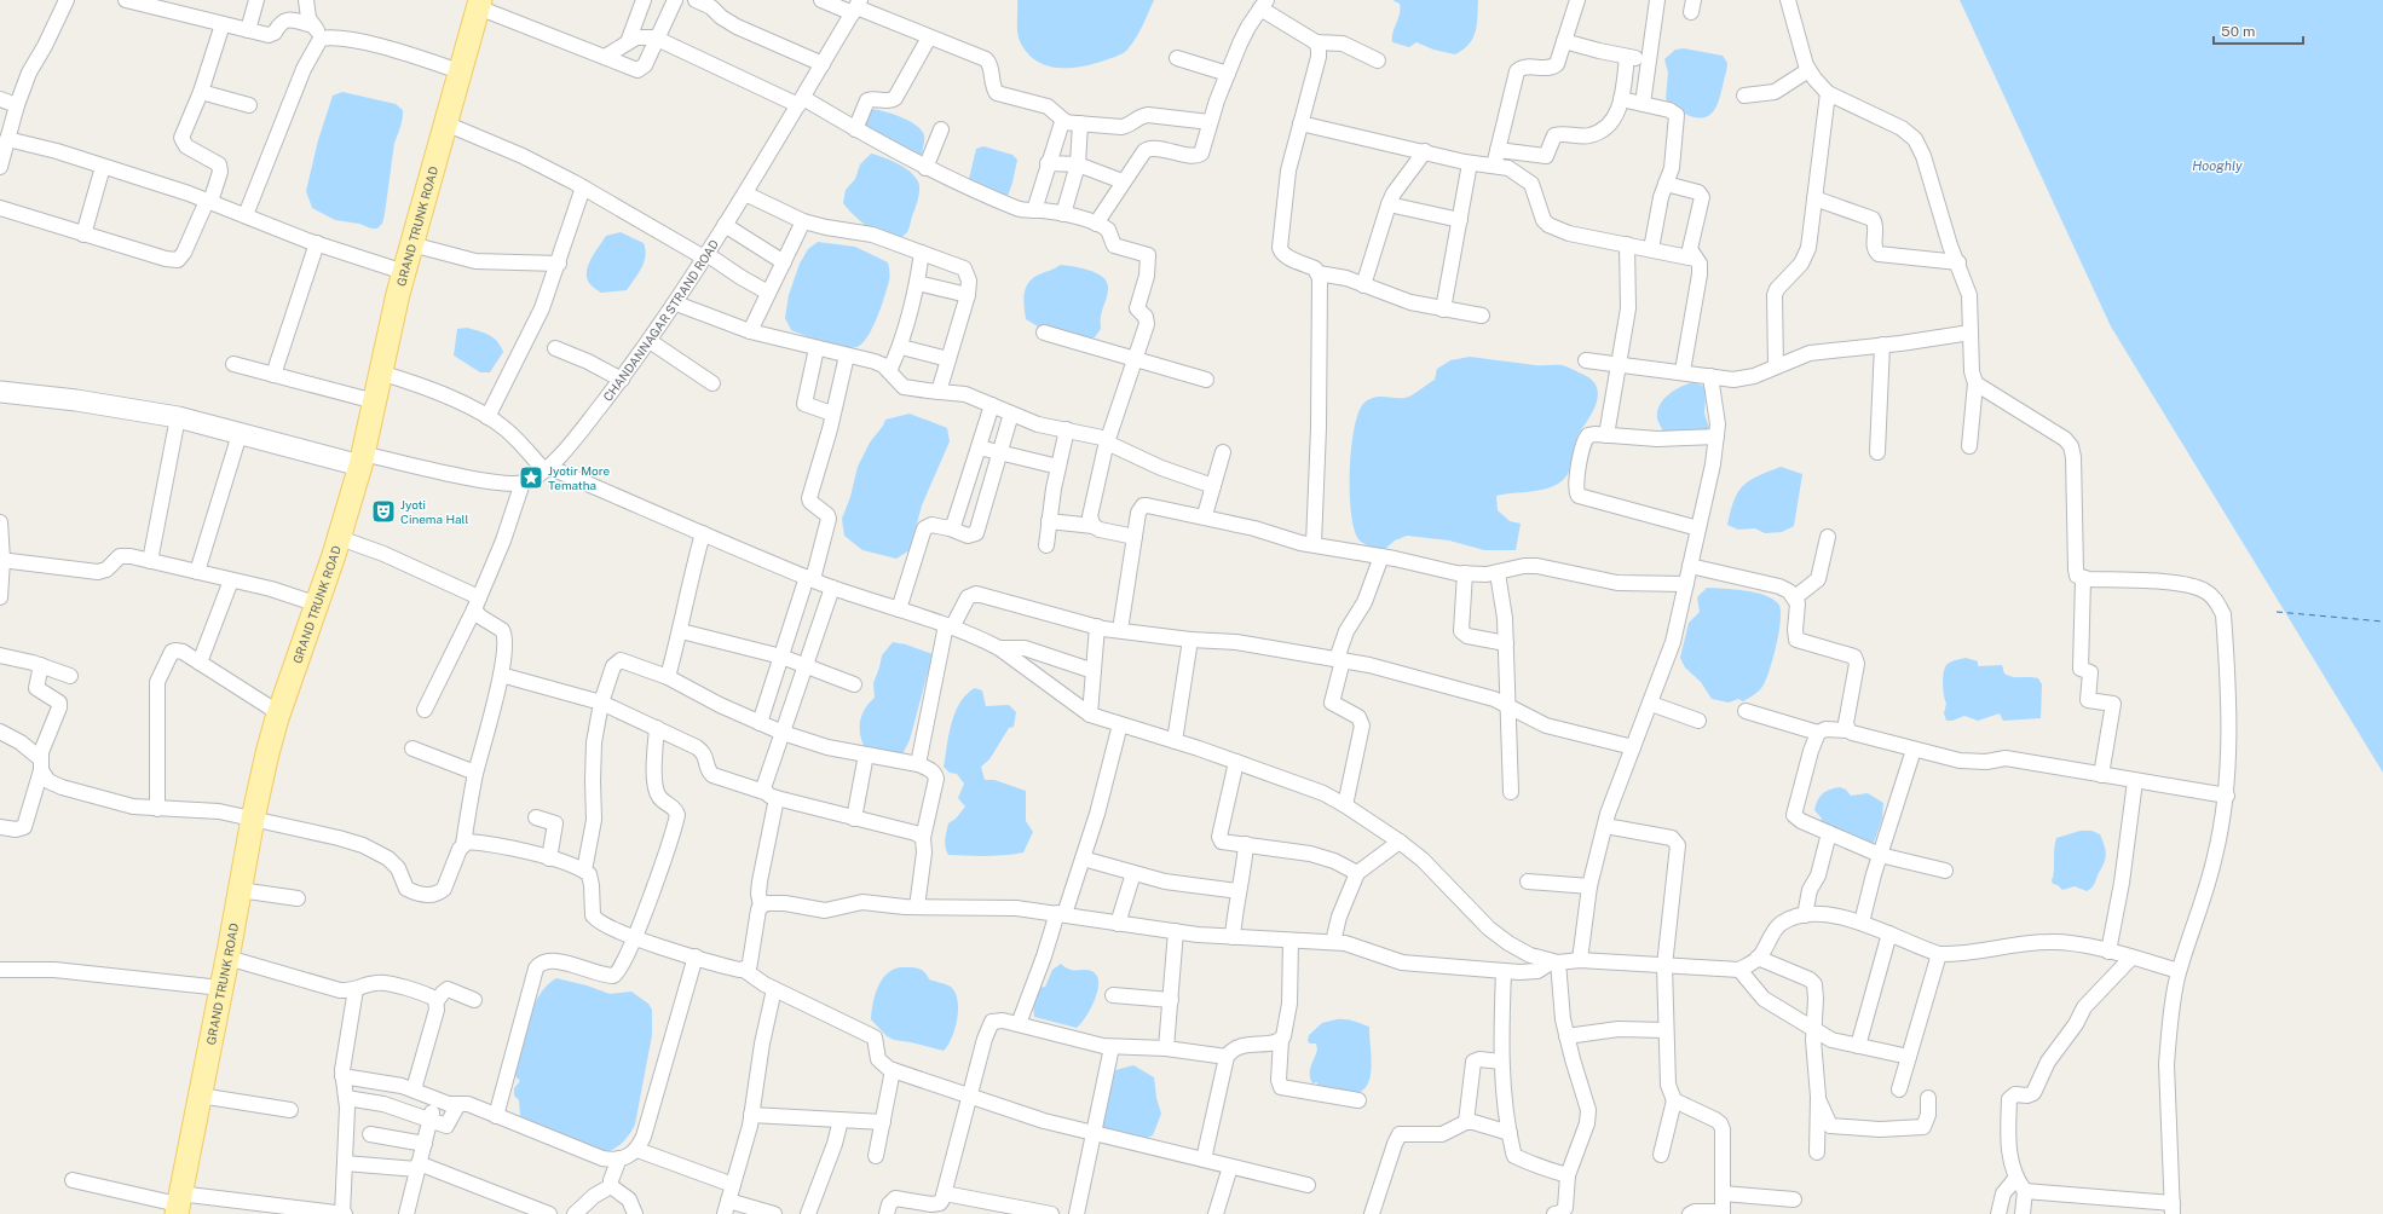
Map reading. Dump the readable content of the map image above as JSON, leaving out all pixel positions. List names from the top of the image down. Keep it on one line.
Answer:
{"streets":{"main road":["GRAND TRUNK ROAD"],"street":["CHANDANNAGAR STRAND ROAD"]},"crossings":[["GRAND TRUNK ROAD","CHANDANNAGAR STRAND ROAD"]],"water":["Hooghly"],"places":{"place":["Jyotir More Tematha"],"theatre":["Jyoti Cinema Hall"]},"scale_bar":"50 m"}
